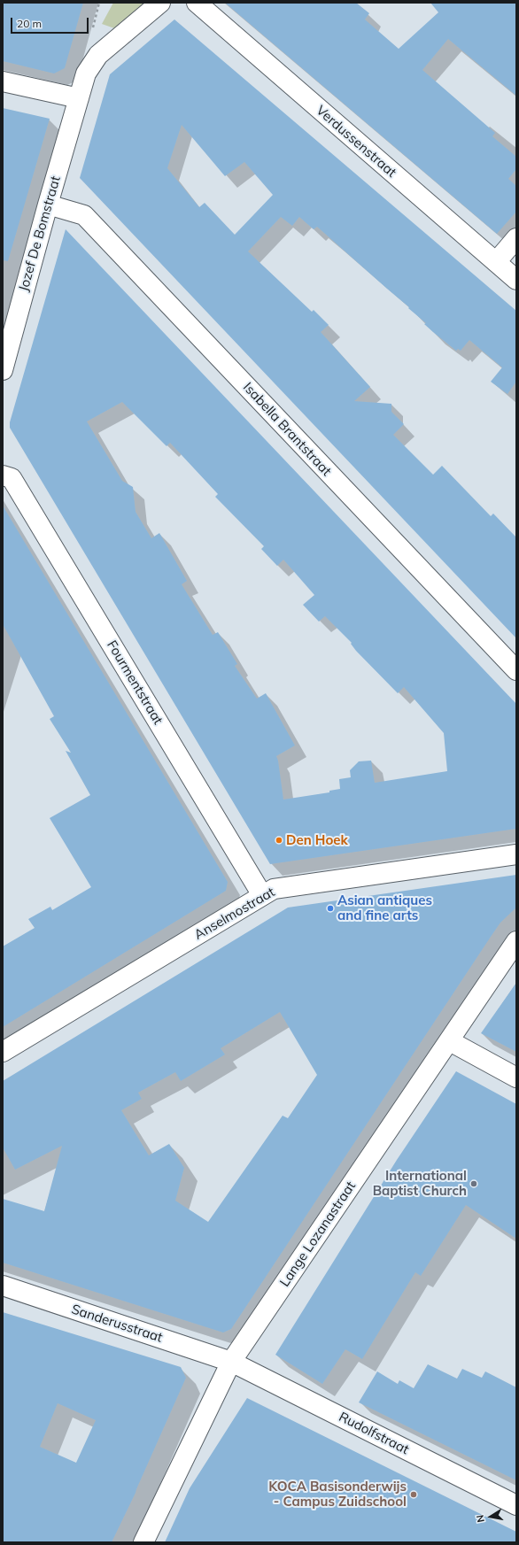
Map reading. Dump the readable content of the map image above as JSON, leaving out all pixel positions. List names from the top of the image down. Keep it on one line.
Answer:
{"streets":{"street":["Verdussenstraat","Jozef De Bomstraat","Isabella Brantstraat","Fourmentstraat","Anselmostraat","Lange Lozanastraat","Sanderusstraat","Rudolfstraat"]},"crossings":[["Jozef De Bomstraat","Isabella Brantstraat"],["Fourmentstraat","Anselmostraat"],["Lange Lozanastraat","Sanderusstraat"],["Lange Lozanastraat","Rudolfstraat"],["Sanderusstraat","Rudolfstraat"]],"places":["Den Hoek","Asian antiques and fine arts","International Baptist Church","KOCA Basisonderwijs - Campus Zuidschool"],"scale_bar":"20 m","north":"left"}
